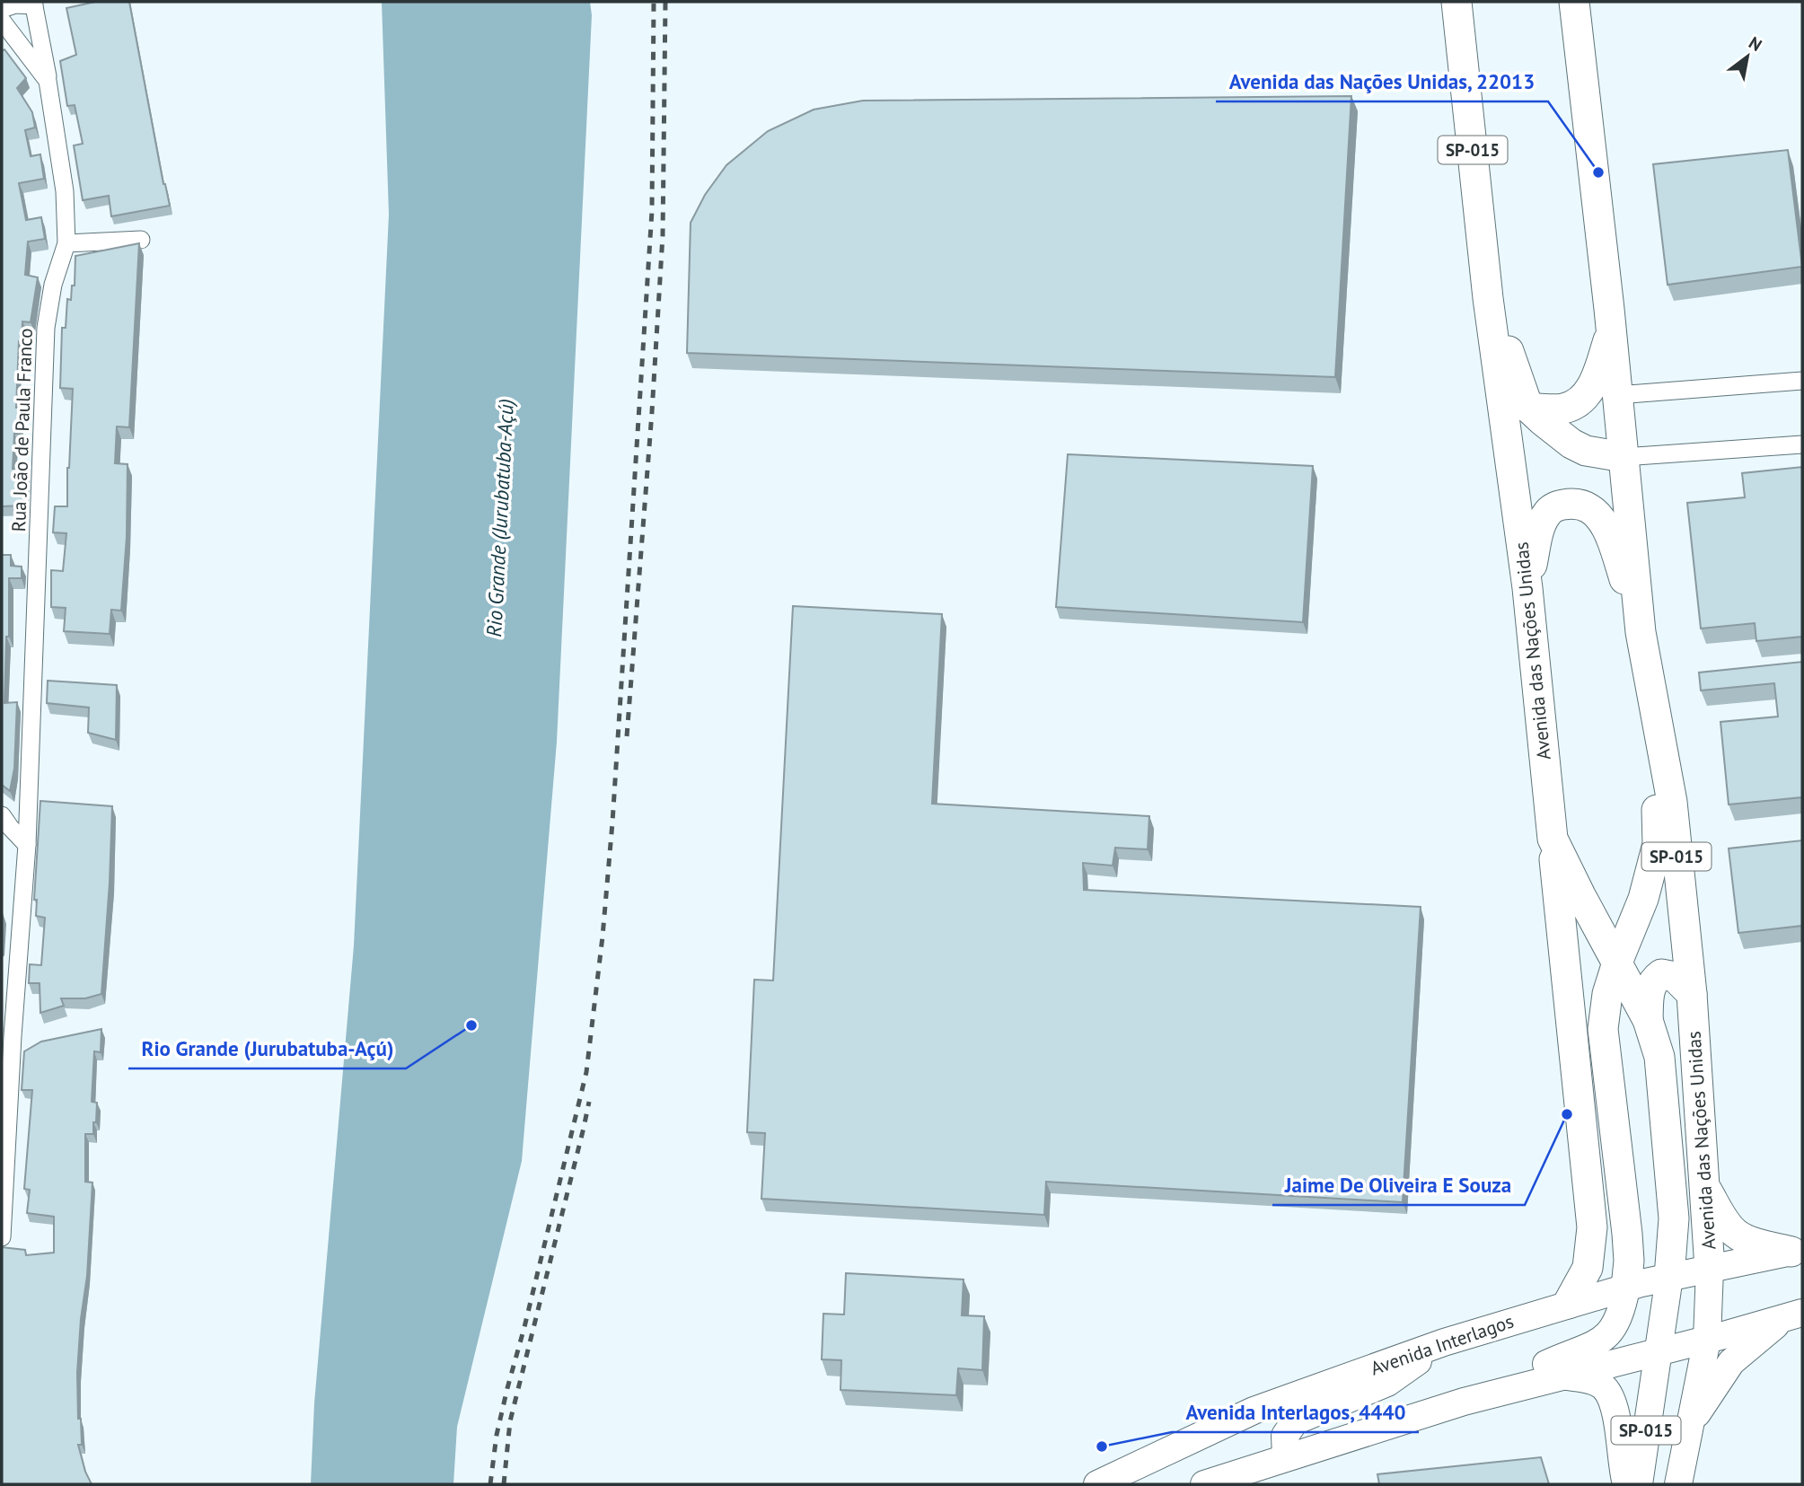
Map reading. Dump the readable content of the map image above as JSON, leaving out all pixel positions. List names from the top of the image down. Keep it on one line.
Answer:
{"streets":{"highway":["SP-015","Avenida das Nações Unidas"],"main road":["Avenida Interlagos"],"street":["Rua João de Paula Franco"]},"crossings":[["SP-015","Avenida das Nações Unidas"],["SP-015","Avenida Interlagos"],["Avenida das Nações Unidas","Avenida Interlagos"]],"water":["Rio Grande (Jurubatuba-Açú)"],"places":["Avenida das Nações Unidas, 22013","Rio Grande (Jurubatuba-Açú)","Jaime De Oliveira E Souza","Avenida Interlagos, 4440"],"north":"top right"}
